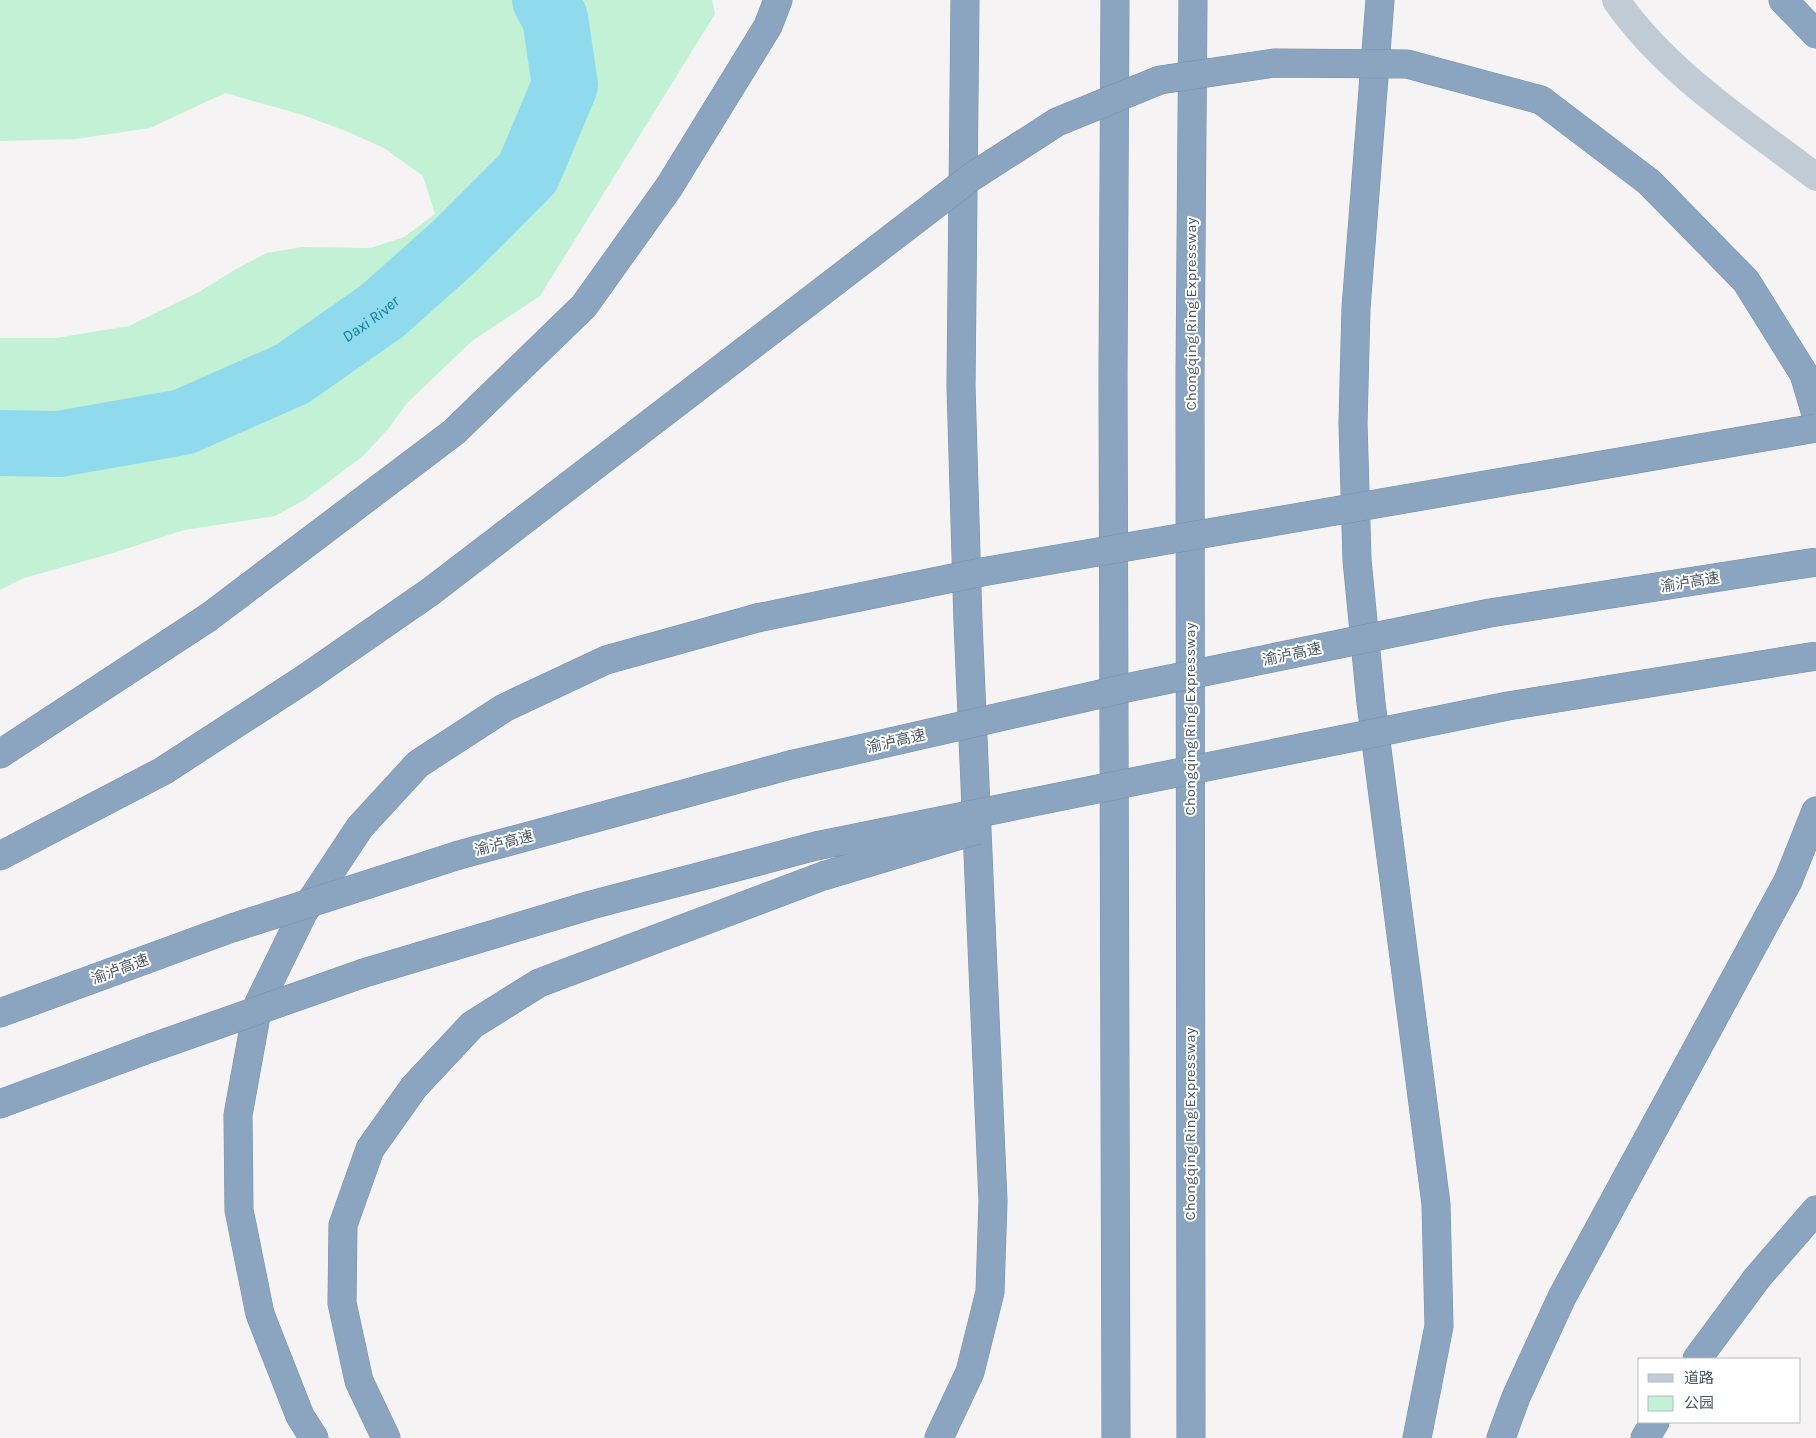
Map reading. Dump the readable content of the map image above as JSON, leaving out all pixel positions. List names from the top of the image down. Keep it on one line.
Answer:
{"streets":{"highway":["Chongqing Ring Expressway","渝泸高速"]},"water":["Daxi River"],"legend":["道路","公园"]}
